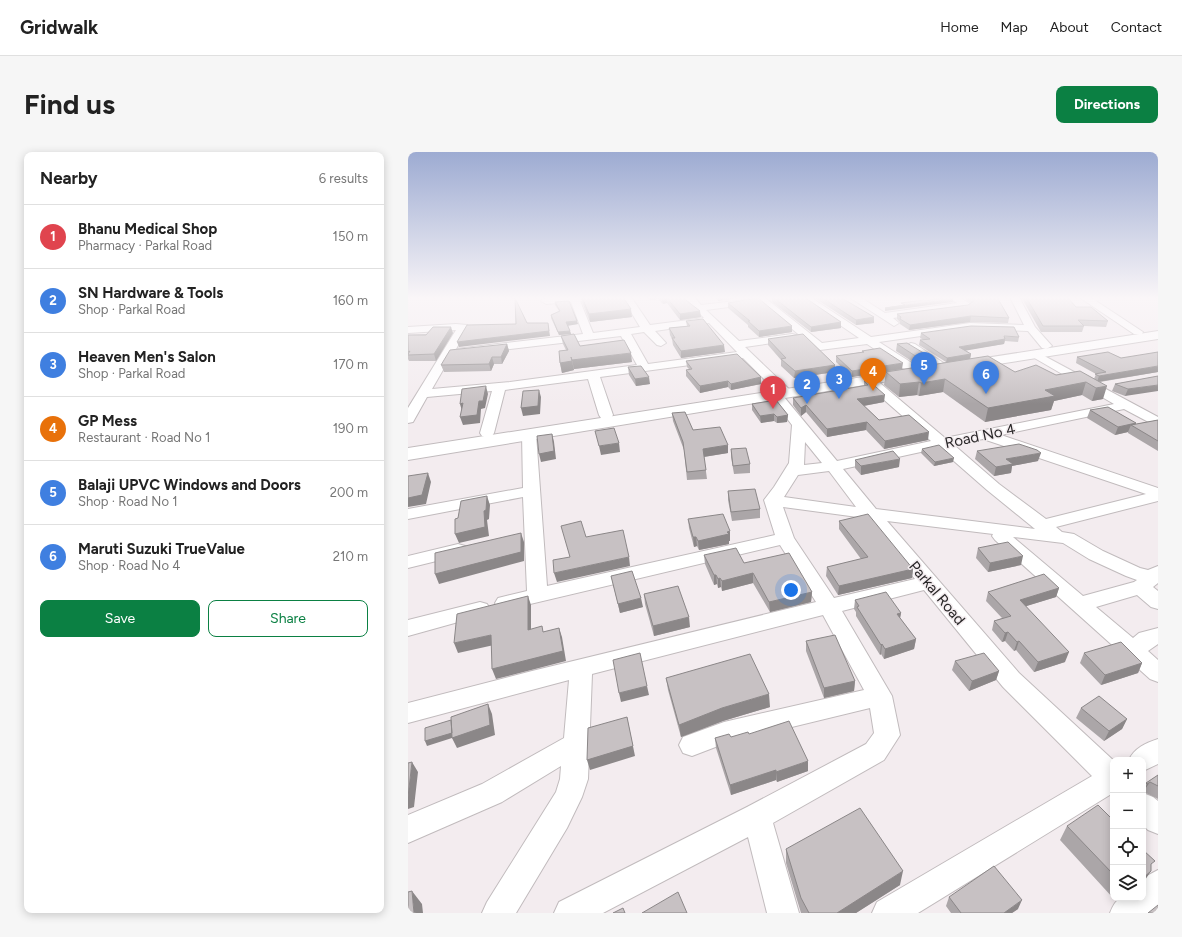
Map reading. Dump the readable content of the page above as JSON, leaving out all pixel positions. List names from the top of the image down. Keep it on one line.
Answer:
{"streets":{"street":["Road No 4","Parkal Road"]},"crossings":[["Road No 4","Parkal Road"]],"page":{"header":"Gridwalk","nav":["Home","Map","About","Contact"],"buttons":["Directions",["Save","Share"]],"title":"Find us","heading":["Nearby","6 results"],"list":[{"mark":"1","name":"Bhanu Medical Shop","note":"Pharmacy · Parkal Road","value":"150 m"},{"mark":"2","name":"SN Hardware & Tools","note":"Shop · Parkal Road","value":"160 m"},{"mark":"3","name":"Heaven Men's Salon","note":"Shop · Parkal Road","value":"170 m"},{"mark":"4","name":"GP Mess","note":"Restaurant · Road No 1","value":"190 m"},{"mark":"5","name":"Balaji UPVC Windows and Doors","note":"Shop · Road No 1","value":"200 m"},{"mark":"6","name":"Maruti Suzuki TrueValue","note":"Shop · Road No 4","value":"210 m"}],"pins":["5","4","6","3","2","1"],"map_buttons":["+","−"]}}
